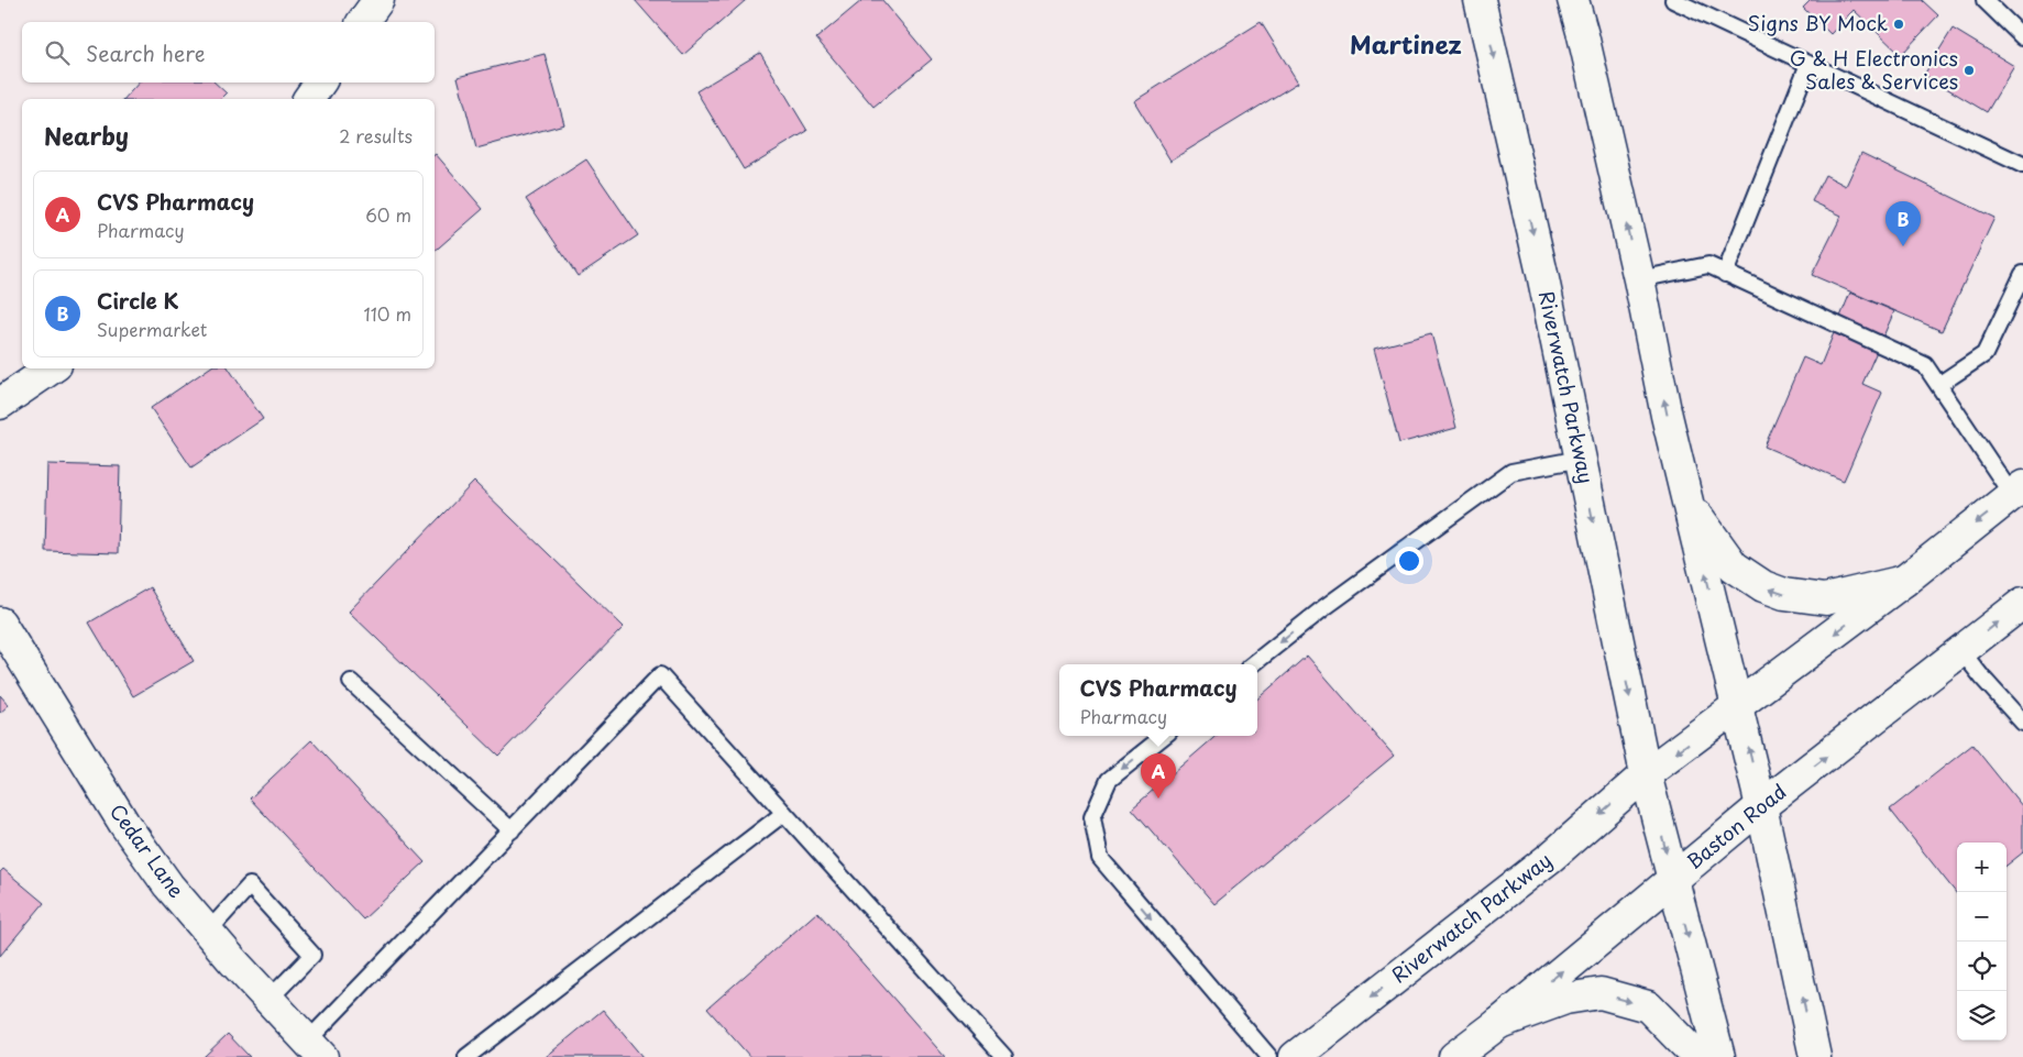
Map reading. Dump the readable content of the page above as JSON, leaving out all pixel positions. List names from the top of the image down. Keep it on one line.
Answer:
{"streets":{"main road":["Riverwatch Parkway","Baston Road","Cedar Lane"]},"crossings":[["Riverwatch Parkway","Baston Road"]],"one_way":["Riverwatch Parkway","Baston Road"],"districts":["Martinez"],"places":["Signs BY Mock","G & H Electronics Sales & Services"],"page":{"search":"Search here","heading":["Nearby","2 results"],"list":[{"mark":"A","name":"CVS Pharmacy","note":"Pharmacy","value":"60 m"},{"mark":"B","name":"Circle K","note":"Supermarket","value":"110 m"}],"pins":["B","A"],"popup":["CVS Pharmacy","Pharmacy"],"map_buttons":["+","−"]}}
